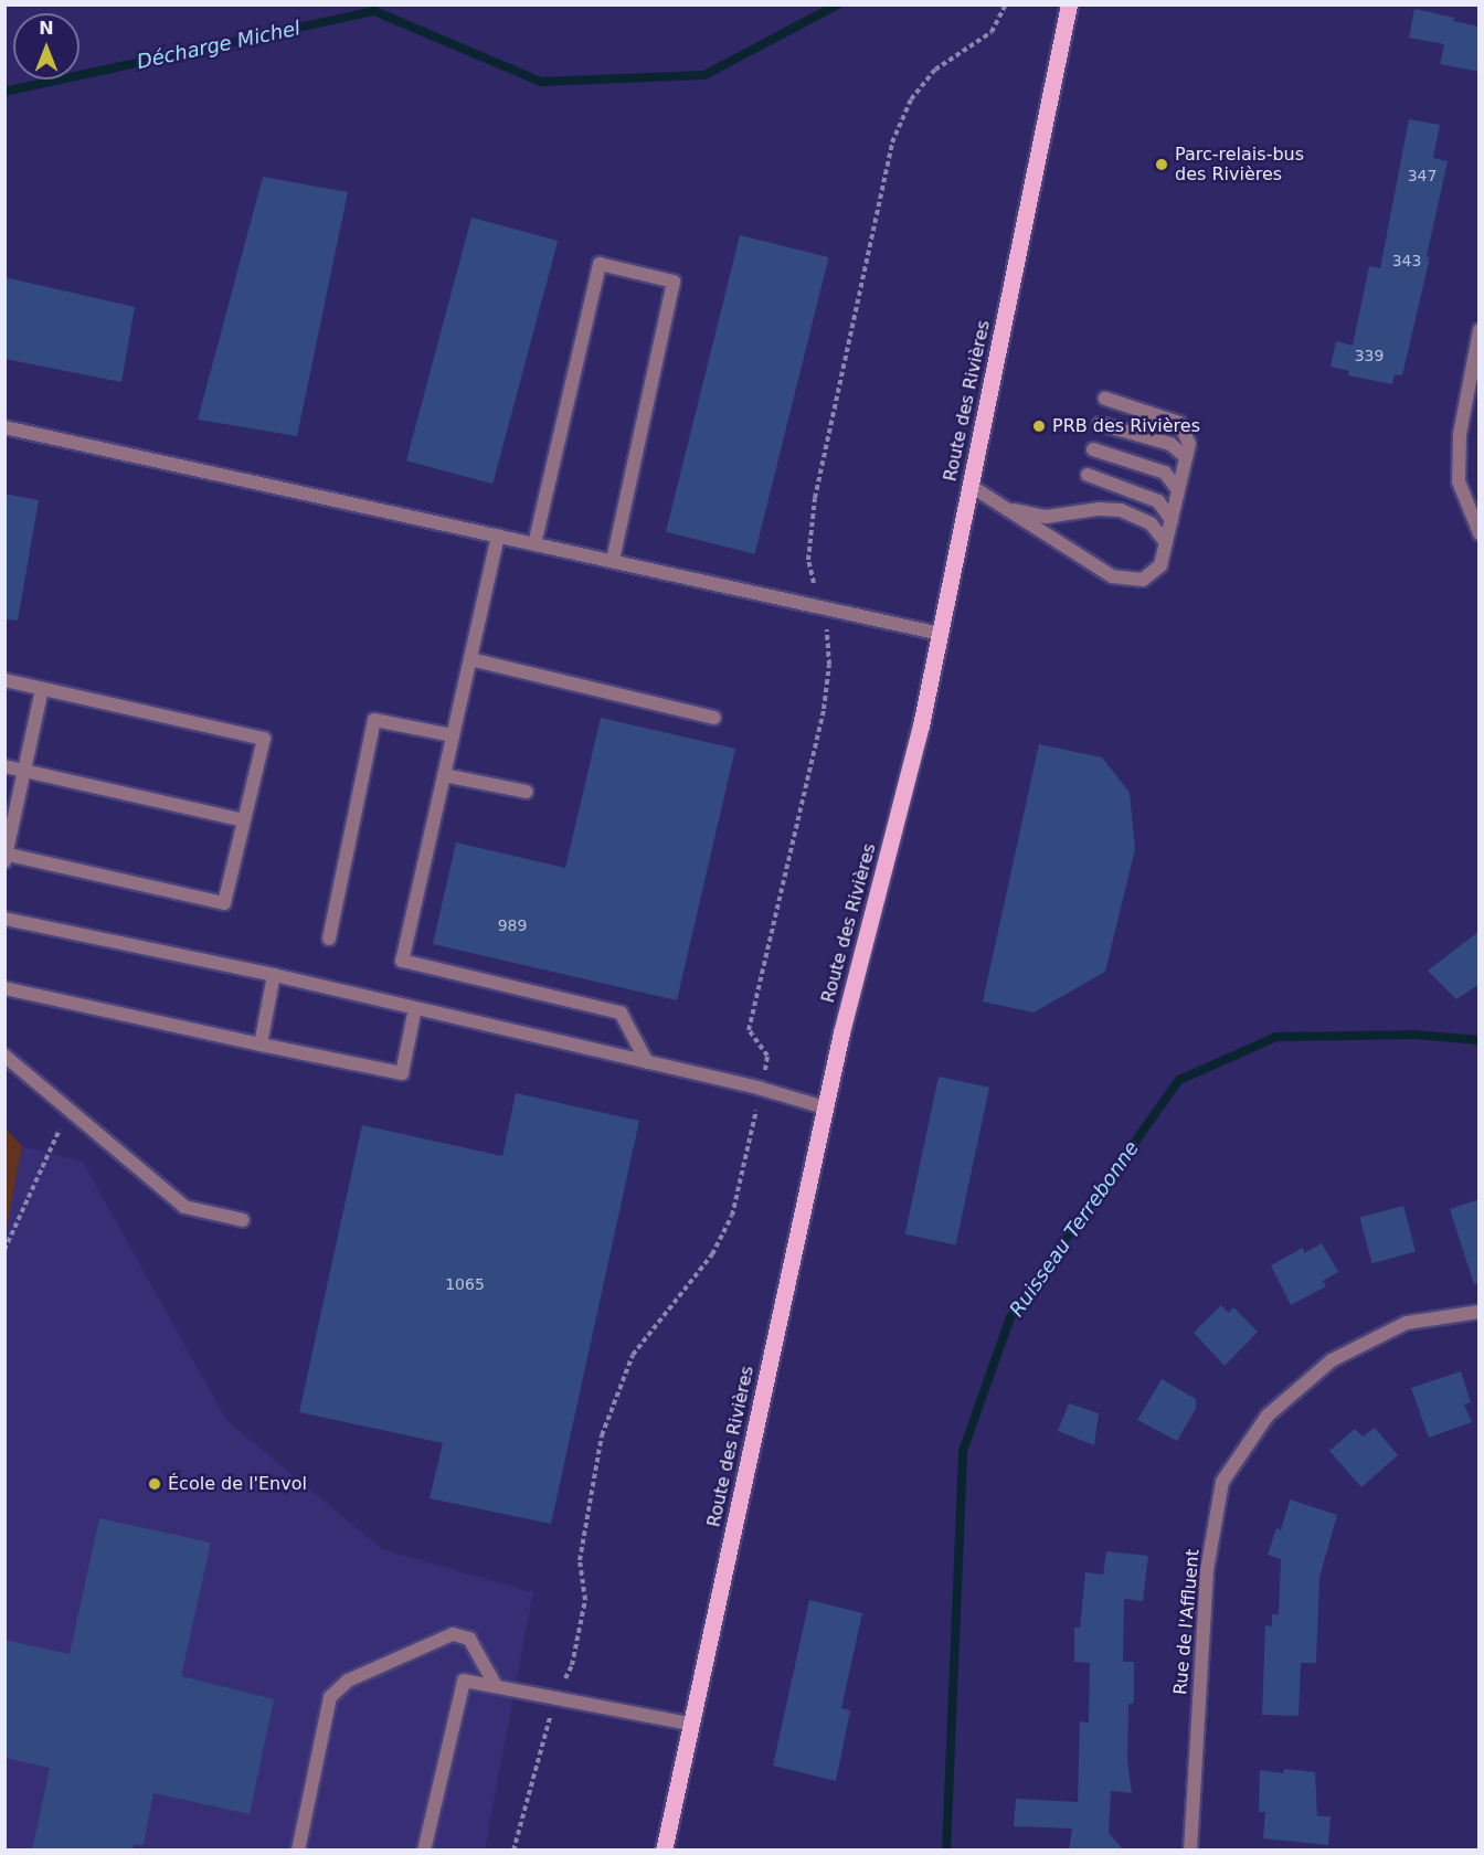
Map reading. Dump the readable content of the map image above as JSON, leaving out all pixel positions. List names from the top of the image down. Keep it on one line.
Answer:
{"streets":{"main road":["Route des Rivières"],"street":["Rue de l'Affluent"]},"water":["Décharge Michel","Ruisseau Terrebonne"],"places":["Parc-relais-bus des Rivières","PRB des Rivières","École de l'Envol"],"house_numbers":["347","343","339","989","1065"],"north":"top"}
